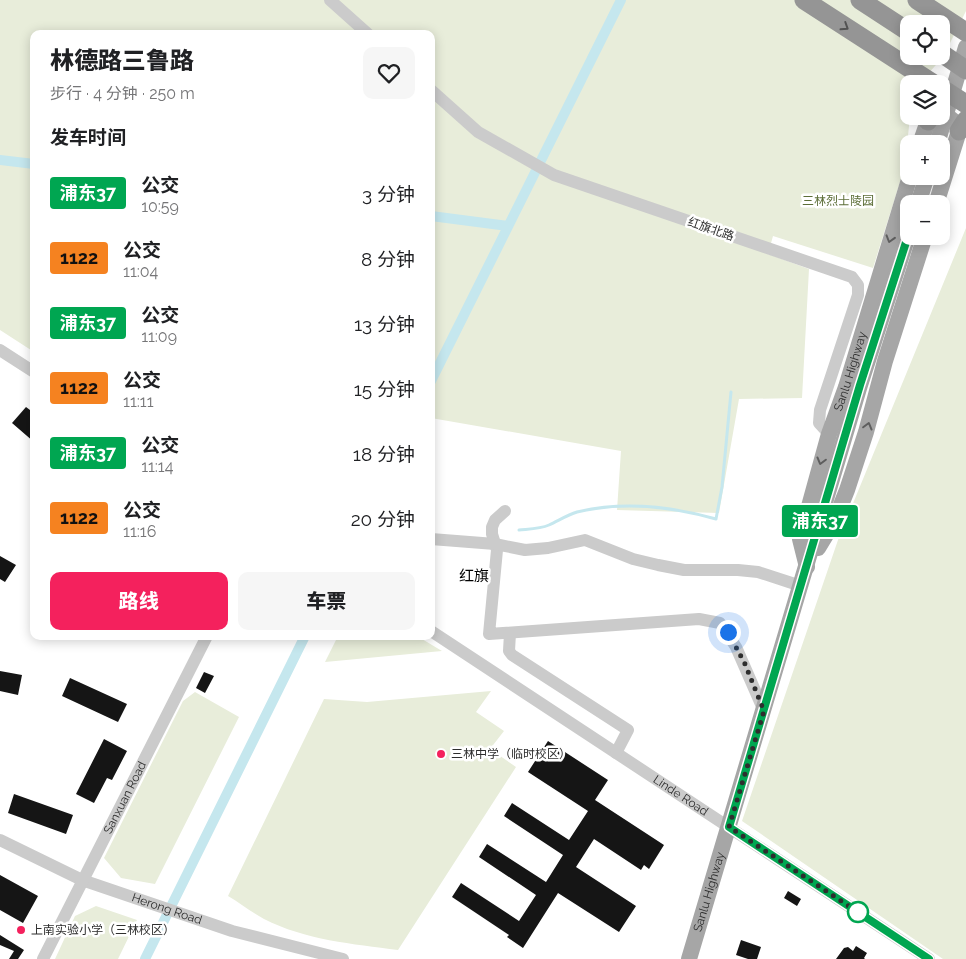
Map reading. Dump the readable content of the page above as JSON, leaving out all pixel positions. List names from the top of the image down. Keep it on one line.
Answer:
{"streets":{"main road":["Sanlu Highway"],"street":["红旗北路","Linde Road","Sanxuan Road","Herong Road"]},"crossings":[["红旗北路","Sanlu Highway"],["Sanlu Highway","Linde Road"],["Sanxuan Road","Herong Road"]],"districts":["红旗"],"parks":["三林烈士陵园"],"places":["三林中学（临时校区）","上南实验小学（三林校区）"],"lines":["bus line 浦东37"],"page":{"on_map":"浦东37","map_buttons":["+","−"],"heading":[["林德路三鲁路","步行 · 4 分钟 · 250 m"],"发车时间"],"list":[{"mark":"浦东37","name":"公交","note":"10:59","value":"3 分钟"},{"mark":"1122","name":"公交","note":"11:04","value":"8 分钟"},{"mark":"浦东37","name":"公交","note":"11:09","value":"13 分钟"},{"mark":"1122","name":"公交","note":"11:11","value":"15 分钟"},{"mark":"浦东37","name":"公交","note":"11:14","value":"18 分钟"},{"mark":"1122","name":"公交","note":"11:16","value":"20 分钟"}],"buttons":["路线","车票"]}}
